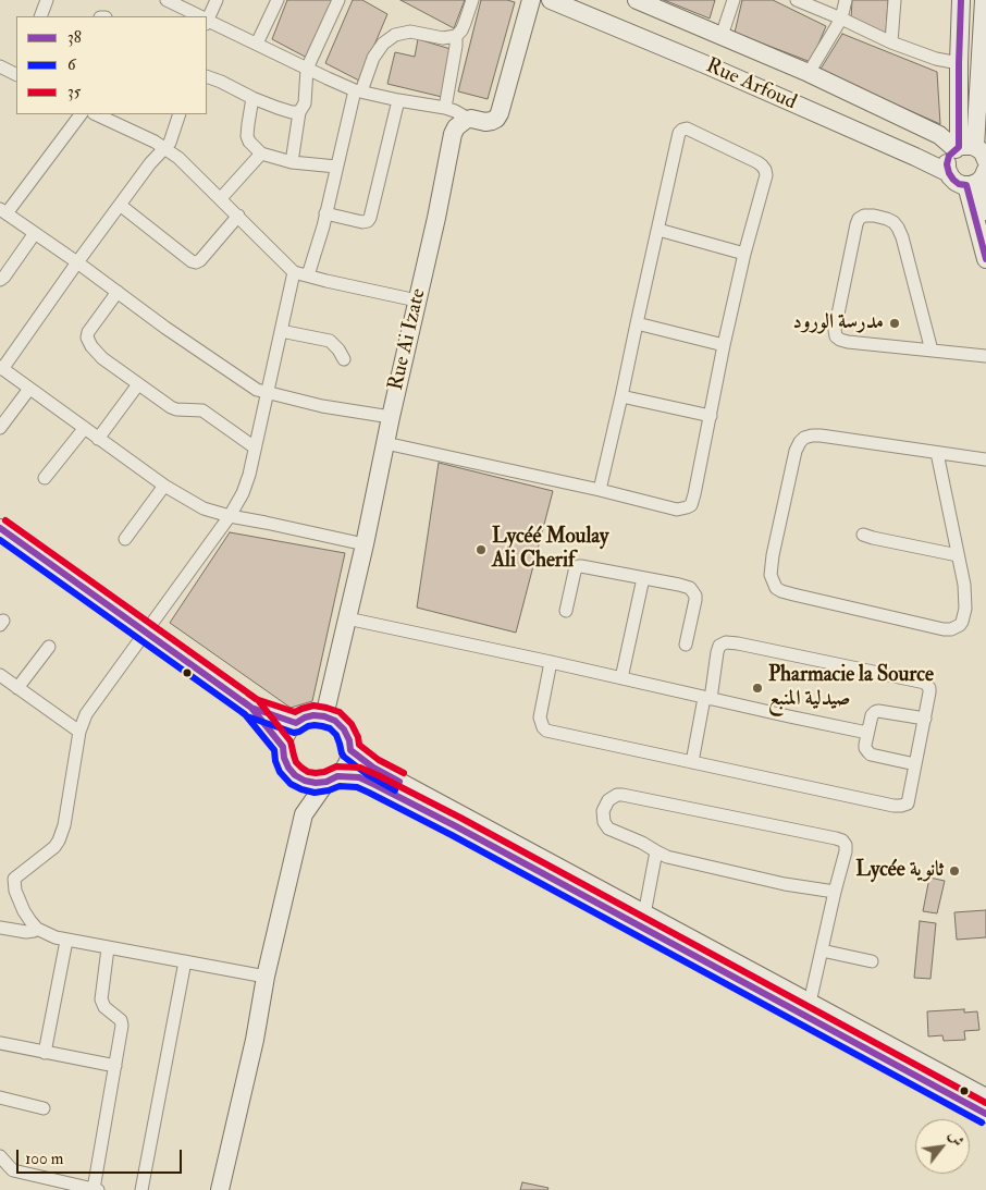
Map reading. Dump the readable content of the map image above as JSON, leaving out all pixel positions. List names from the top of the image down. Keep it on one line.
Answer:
{"streets":{"street":["Rue Arfoud","Rue Ai Izate"]},"places":["مدرسة الورود","Lycéé Moulay Ali Cherif","Pharmacie la Source صيدلية المنبع","Lycée ثانوية"],"lines":["transit line 38","transit line 35","transit line 6"],"legend":["38","6","35"],"scale_bar":"100 m","north":"top right"}
